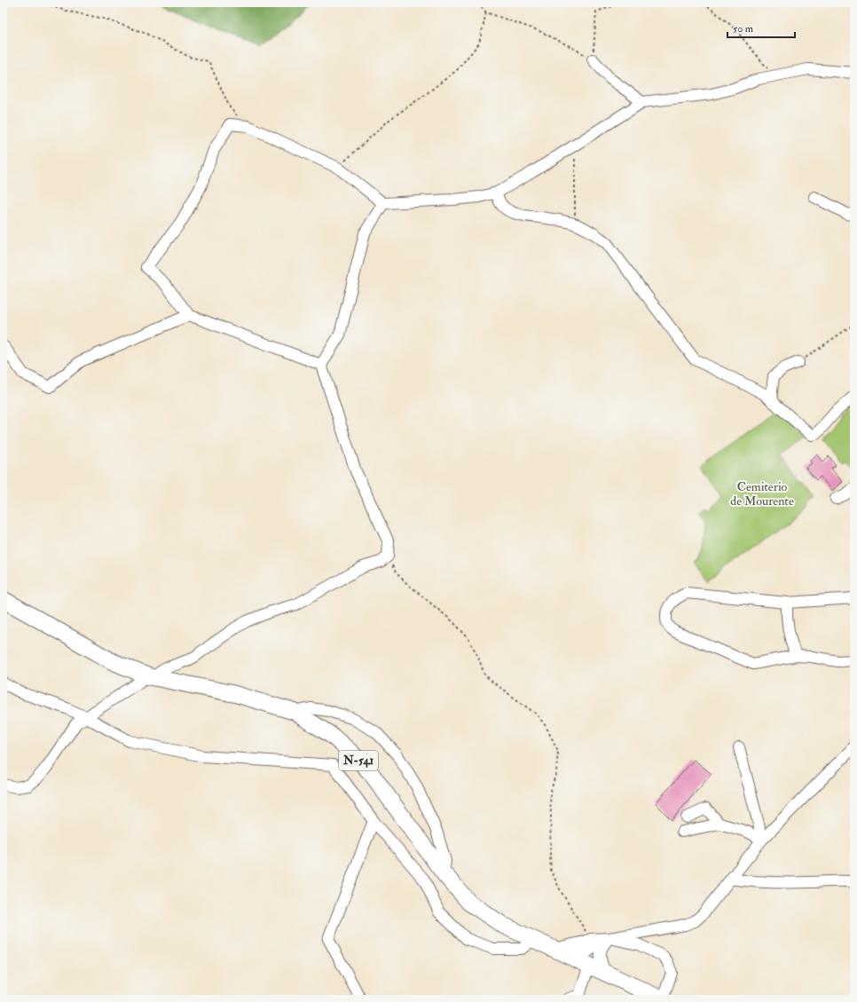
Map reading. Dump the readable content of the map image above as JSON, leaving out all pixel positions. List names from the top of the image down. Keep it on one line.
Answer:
{"streets":{"highway":["N-541"]},"parks":["Cemiterio de Mourente"],"scale_bar":"50 m"}
